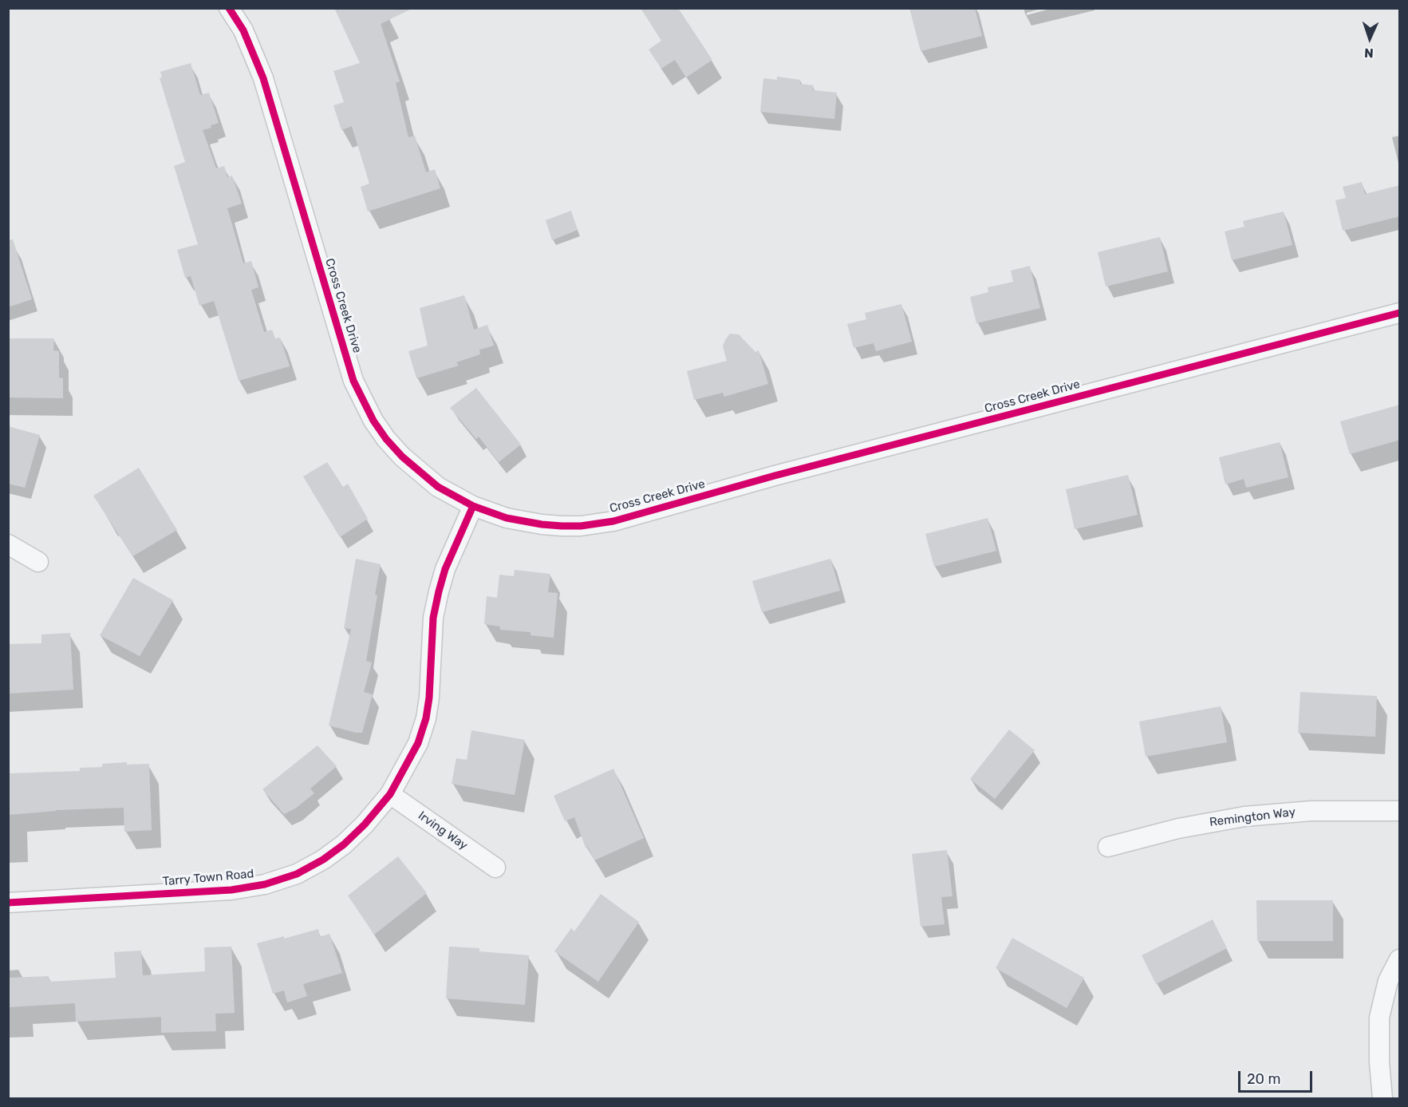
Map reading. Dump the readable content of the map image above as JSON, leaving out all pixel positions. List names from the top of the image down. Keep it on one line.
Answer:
{"streets":{"street":["Cross Creek Drive","Remington Way","Irving Way","Tarry Town Road"]},"crossings":[["Cross Creek Drive","Tarry Town Road"],["Irving Way","Tarry Town Road"]],"scale_bar":"20 m","north":"bottom"}
